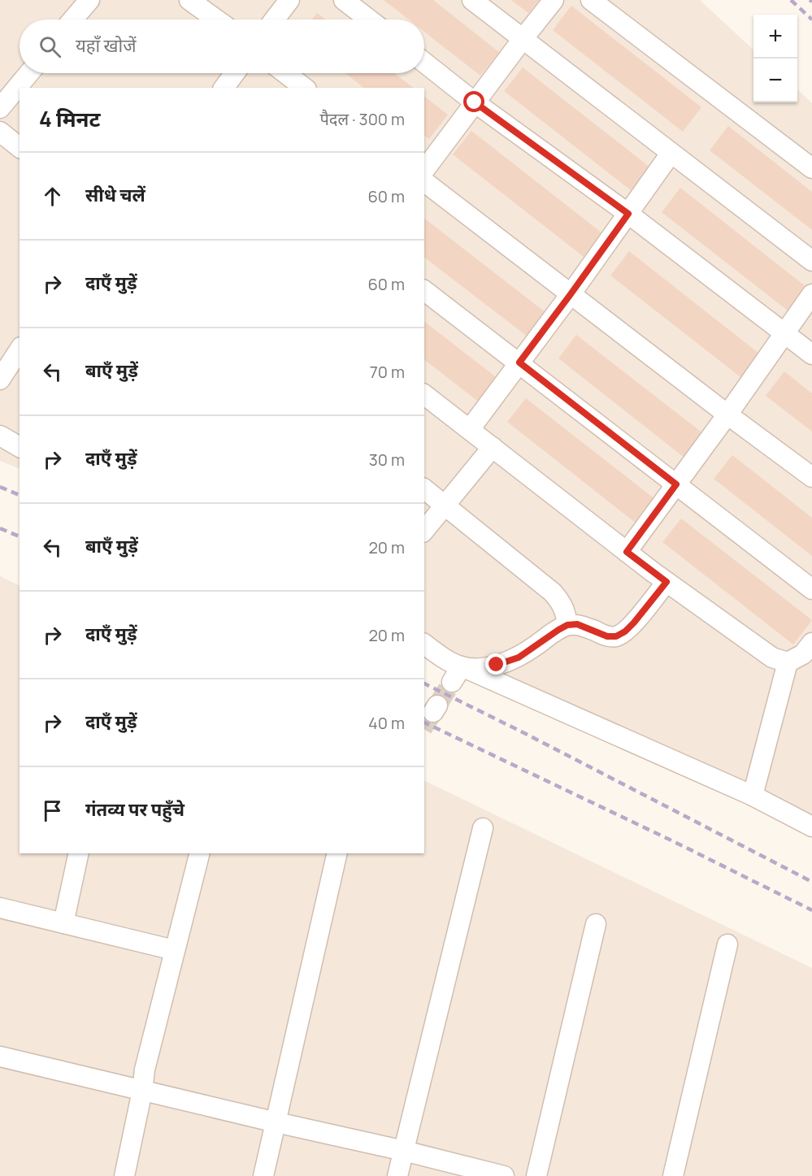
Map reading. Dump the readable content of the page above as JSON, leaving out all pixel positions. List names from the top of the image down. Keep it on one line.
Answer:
{"page":{"map_buttons":["+","−"],"search":"यहाँ खोजें","heading":["4 मिनट","पैदल · 300 m"],"list":[["सीधे चलें","60 m"],["दाएँ मुड़ें","60 m"],["बाएँ मुड़ें","70 m"],["दाएँ मुड़ें","30 m"],["बाएँ मुड़ें","20 m"],["दाएँ मुड़ें","20 m"],["दाएँ मुड़ें","40 m"],"गंतव्य पर पहुँचे"]}}
